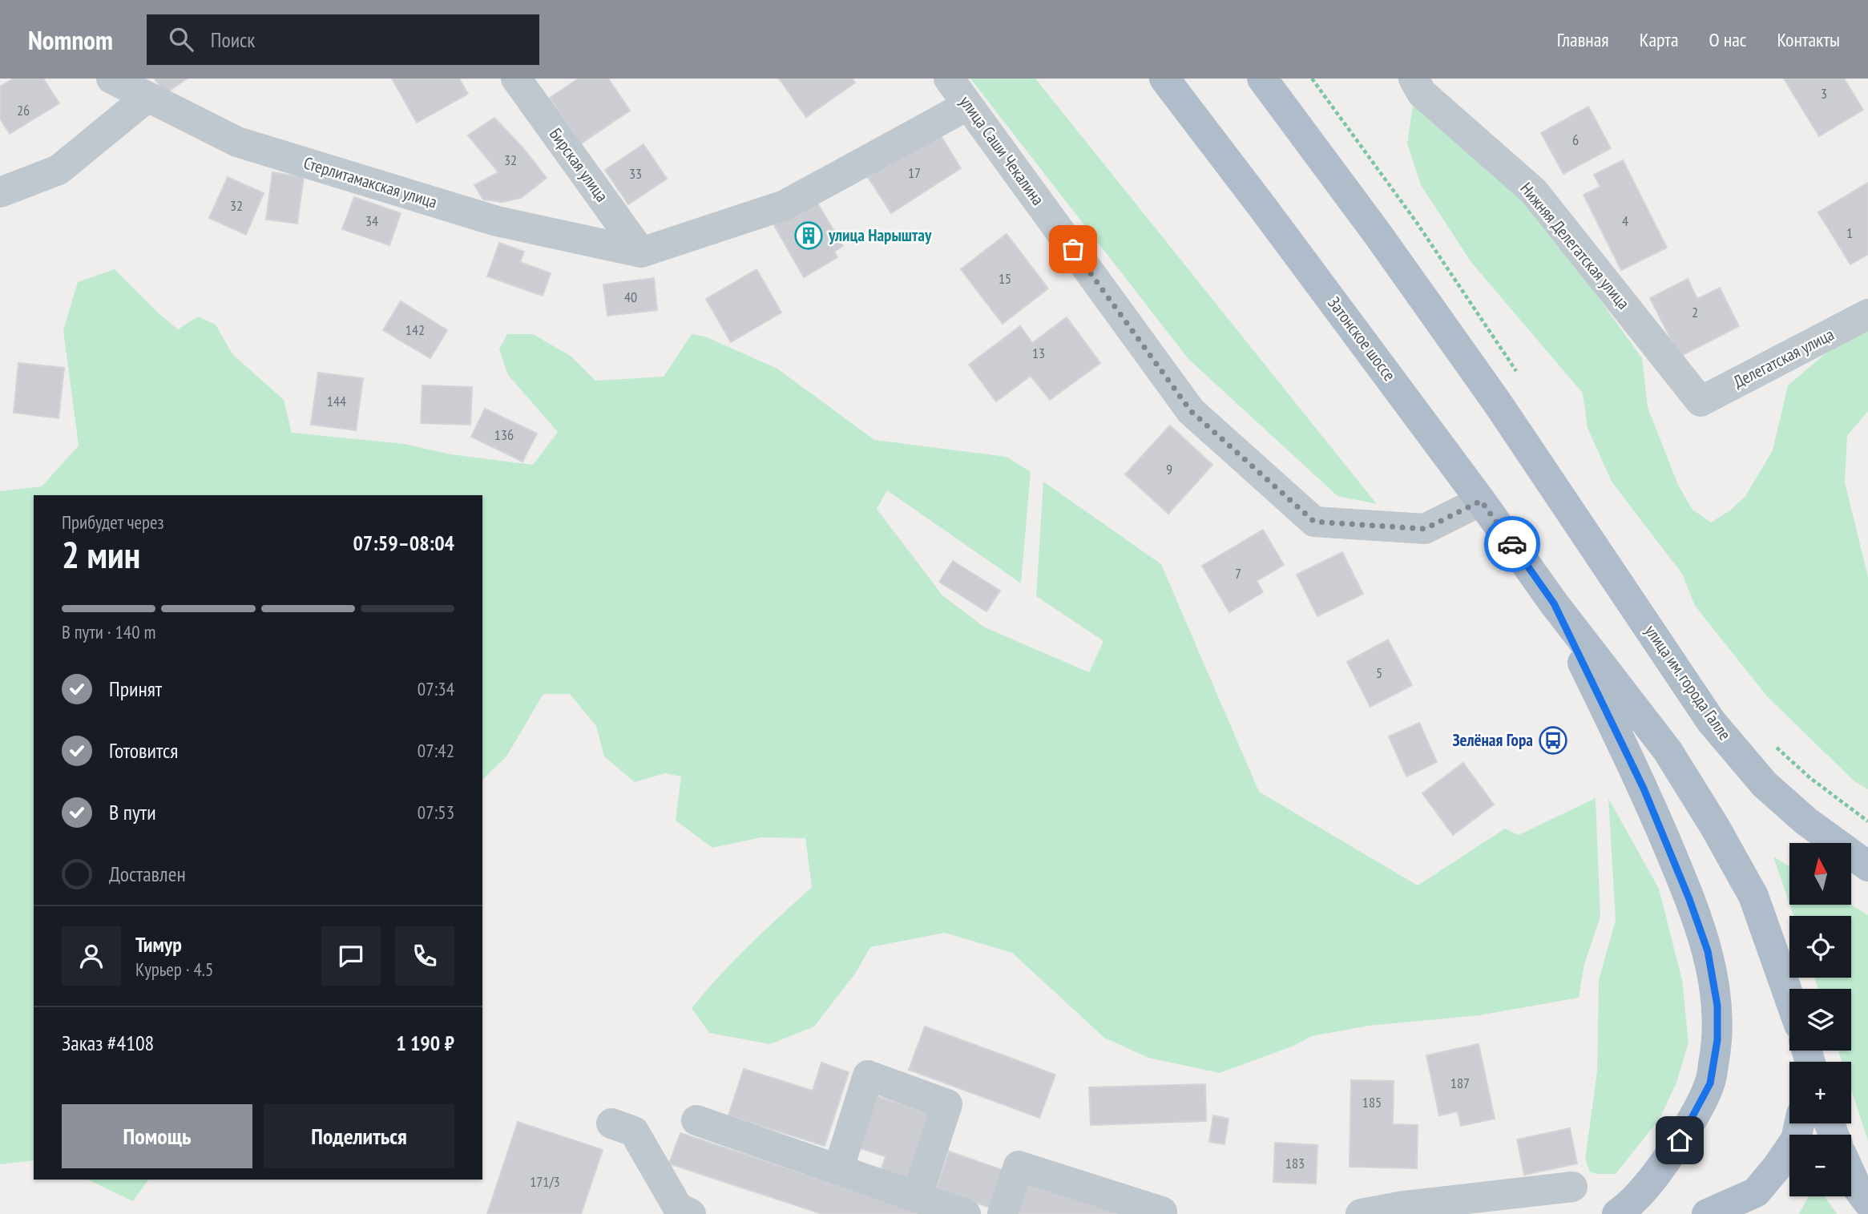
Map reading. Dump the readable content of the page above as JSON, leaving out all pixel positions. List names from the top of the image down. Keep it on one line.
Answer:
{"streets":{"main road":["Затонское шоссе","улица им. города Галле"],"street":["улица Саши Чекалина","Бирская улица","Стерлитамакская улица","Нижняя Делегатская улица","Делегатская улица"]},"crossings":[["улица Саши Чекалина","Затонское шоссе"],["Бирская улица","Стерлитамакская улица"],["Нижняя Делегатская улица","Делегатская улица"]],"places":{"building":["улица Нарыштау"],"bus stop":["Зелёная Гора"]},"house_numbers":["3","26","6","32","17","33","32","34","4","1","15","40","2","142","13","144","136","9","7","5","187","185","183","171/3"],"north":"top","page":{"header":"Nomnom","search":"Поиск","nav":["Главная","Карта","О нас","Контакты"],"heading":["2 мин","Прибудет через","07:59–08:04"],"panel":["Тимур","Курьер · 4.5","Заказ #4108","1 190 ₽"],"bar":"В пути · 140 m","list":[["Принят","07:34"],["Готовится","07:42"],["В пути","07:53"],"Доставлен"],"map_buttons":["+","−"],"buttons":["Помощь","Поделиться"]}}
